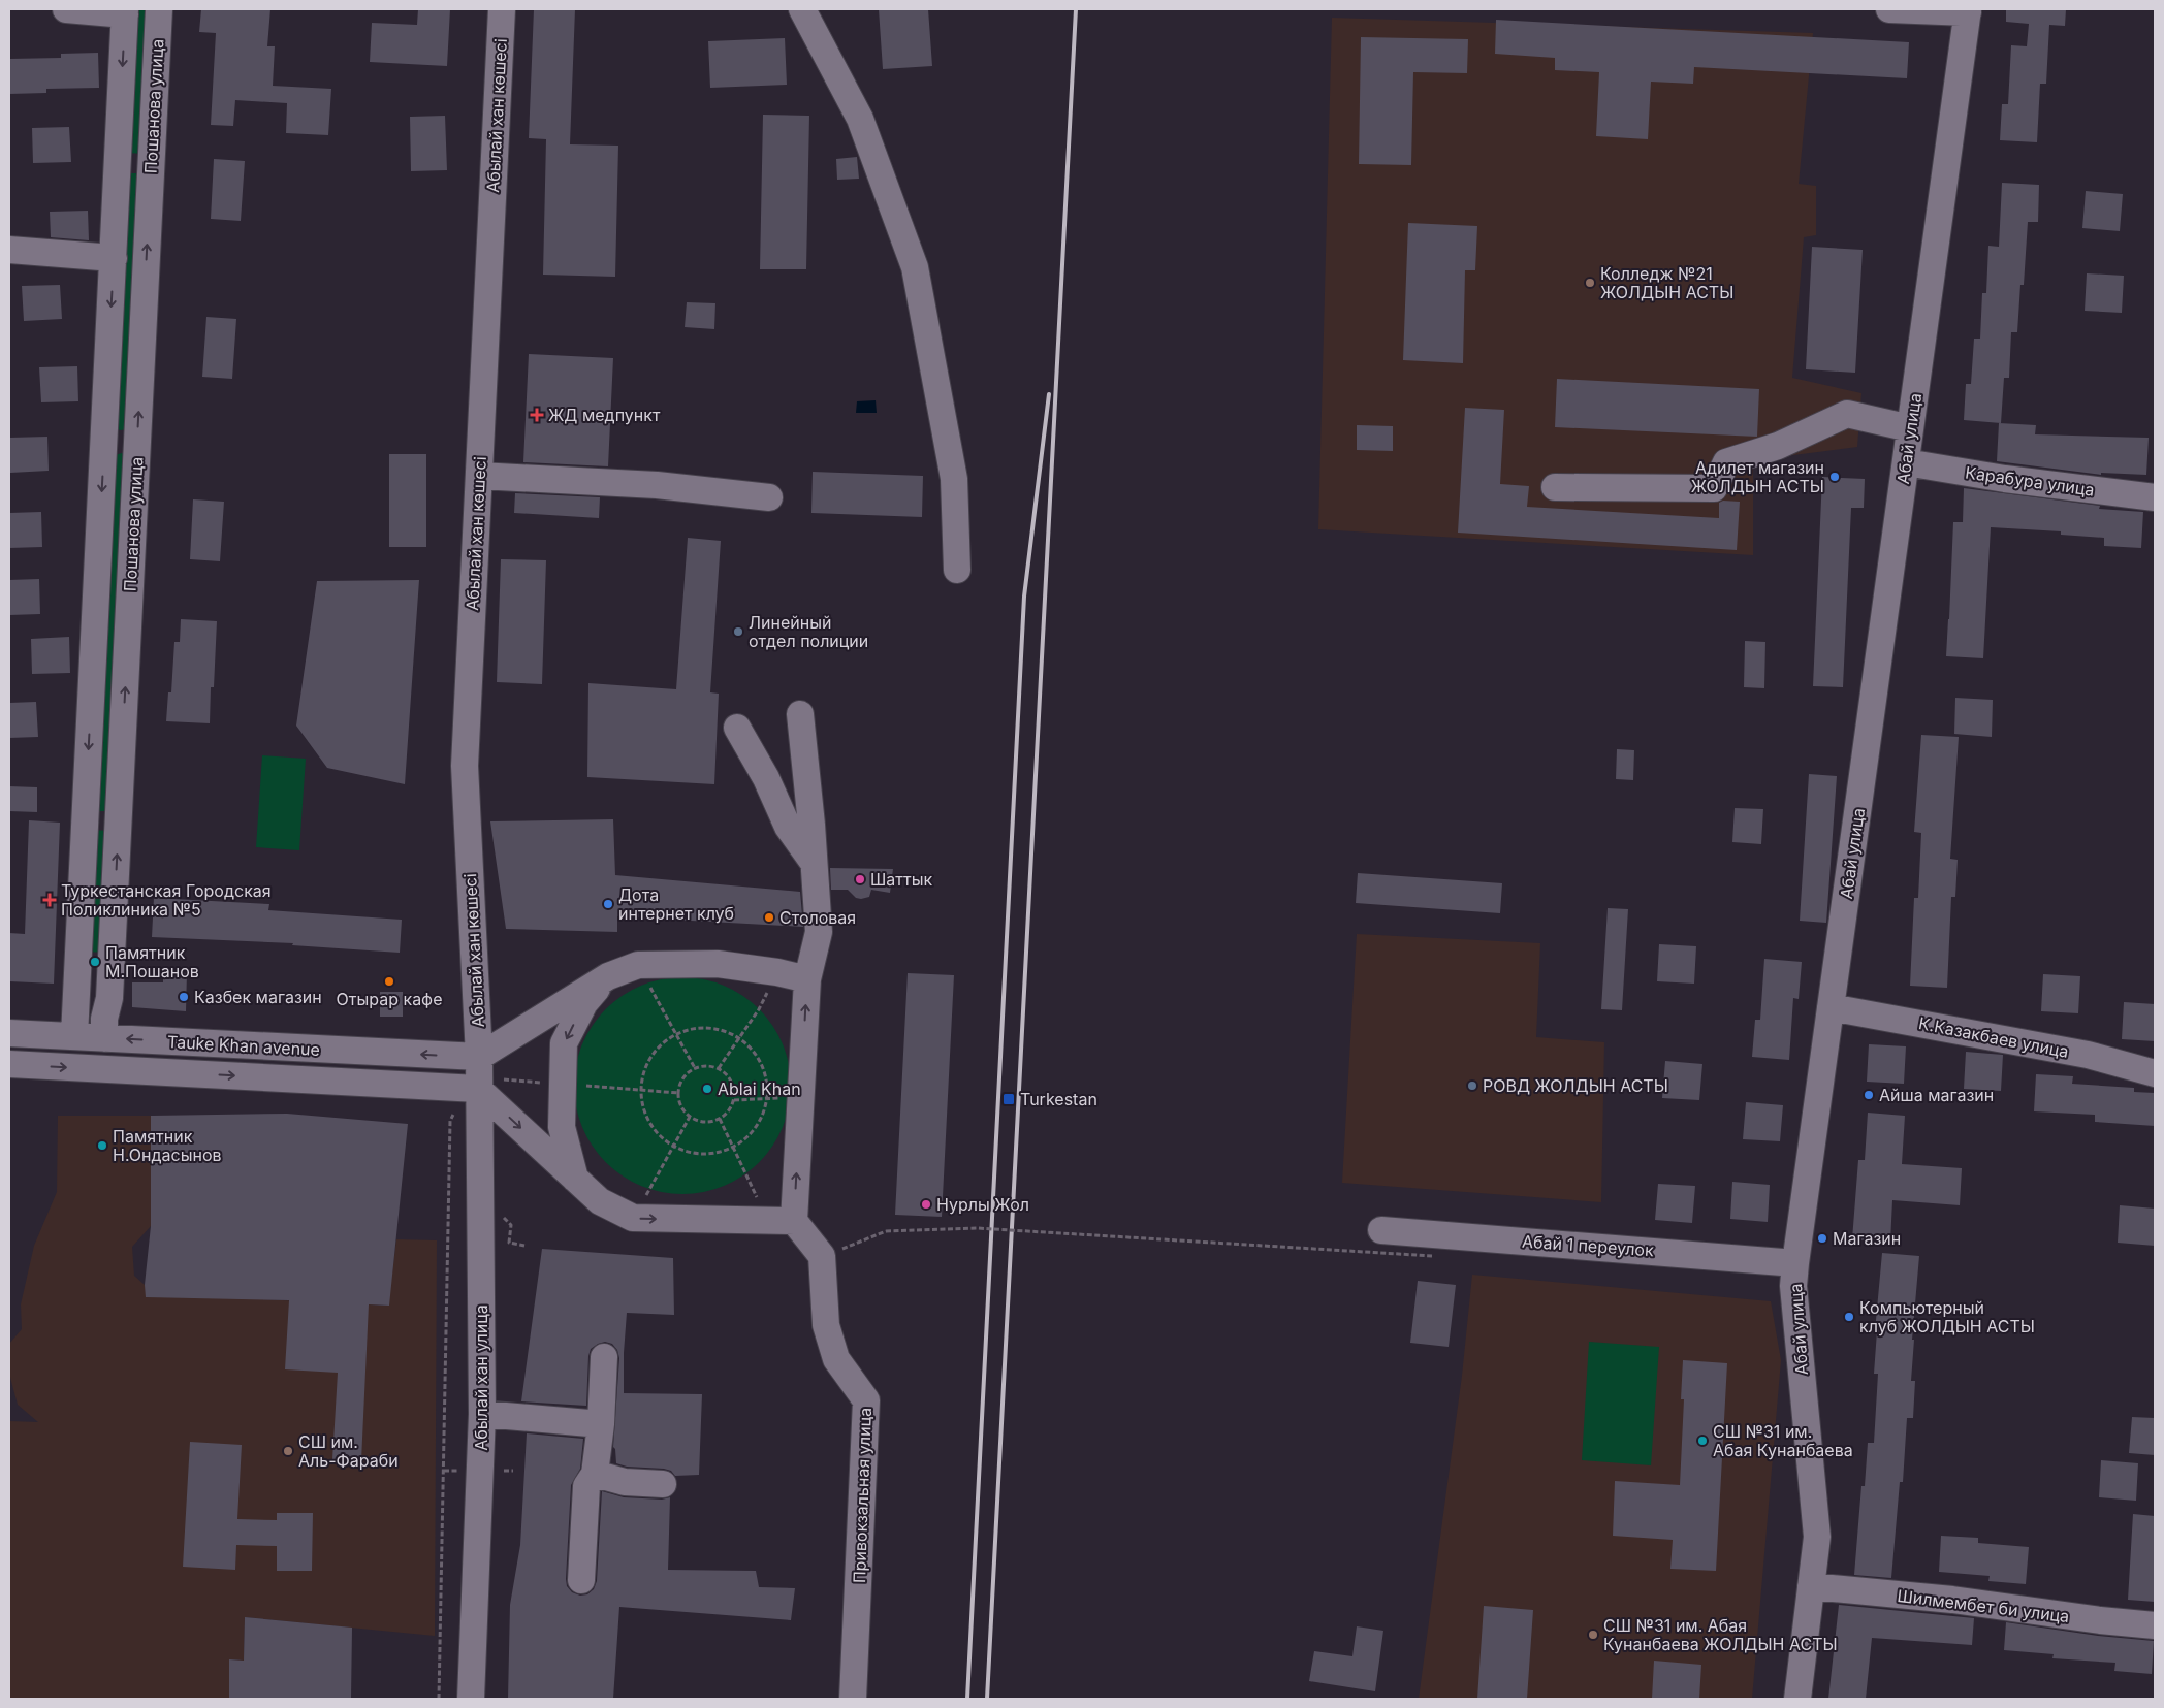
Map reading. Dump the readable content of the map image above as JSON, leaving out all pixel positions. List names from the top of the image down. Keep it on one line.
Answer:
{"streets":{"street":["Пошанова улица","Абылай хан көшесі","Абай улица","Карабура улица","К.Казакбаев улица","Tauke Khan avenue","Абай 1 переулок","Абылай хан улица","Привокзальная улица","Шилмембет би улица"]},"crossings":[["Пошанова улица","Tauke Khan avenue"],["Абылай хан көшесі","Tauke Khan avenue"],["Абылай хан көшесі","Абылай хан улица"],["Абай улица","Карабура улица"],["Абай улица","К.Казакбаев улица"],["Абай улица","Абай 1 переулок"],["Абай улица","Шилмембет би улица"],["Tauke Khan avenue","Абылай хан улица"]],"places":{"other":["Колледж №21 ЖОЛДЫН АСТЫ","Адилет магазин ЖОЛДЫН АСТЫ","Линейный отдел полиции","Шаттык","Дота интернет клуб","Столовая","Памятник М.Пошанов","Отырар кафе","Казбек магазин","РОВД ЖОЛДЫН АСТЫ","Ablai Khan","Айша магазин","Памятник Н.Ондасынов","Нурлы Жол","Магазин","Компьютерный клуб ЖОЛДЫН АСТЫ","СШ №31 им. Абая Кунанбаева","СШ им. Аль-Фараби","СШ №31 им. Абая Кунанбаева ЖОЛДЫН АСТЫ"],"health":["ЖД медпункт","Туркестанская Городская Поликлиника №5"],"transit":["Turkestan"]}}
